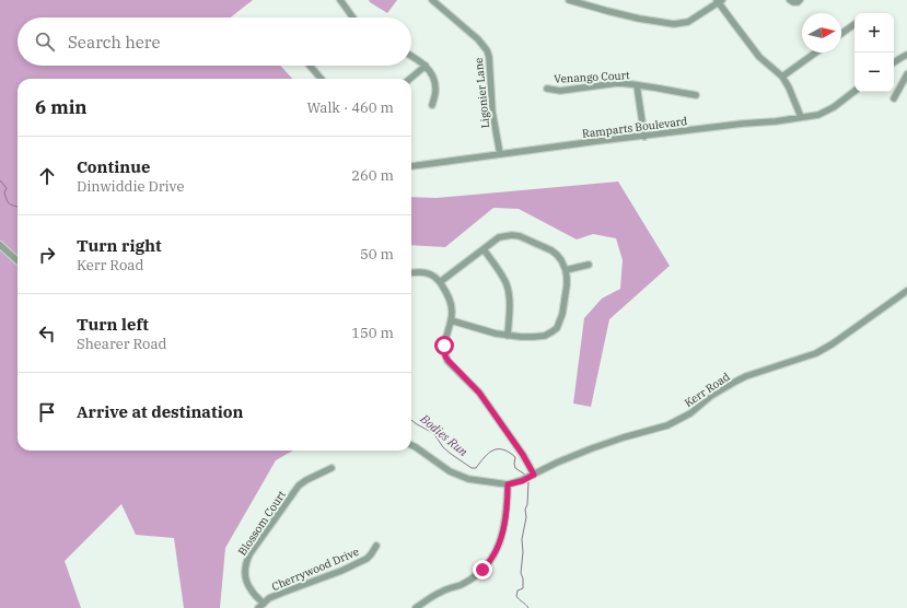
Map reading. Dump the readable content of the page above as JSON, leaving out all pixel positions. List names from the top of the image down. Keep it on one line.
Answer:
{"streets":{"street":["Venango Court","Ligonier Lane","Ramparts Boulevard","Kerr Road","Blossom Court","Cherrywood Drive"]},"crossings":[["Venango Court","Ramparts Boulevard"],["Ligonier Lane","Ramparts Boulevard"],["Blossom Court","Cherrywood Drive"]],"water":["Bodies Run"],"north":"right","page":{"map_buttons":["+","−"],"search":"Search here","heading":["6 min","Walk · 460 m"],"list":[["Continue","Dinwiddie Drive","260 m"],["Turn right","Kerr Road","50 m"],["Turn left","Shearer Road","150 m"],"Arrive at destination"]}}
